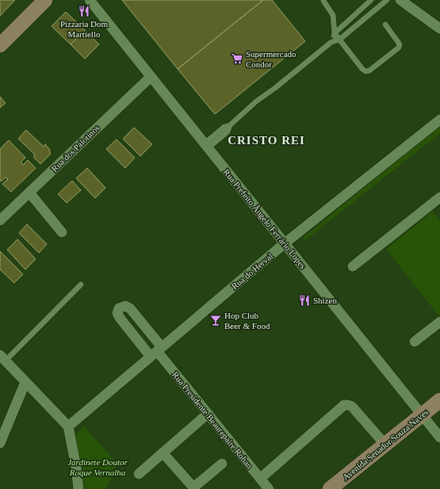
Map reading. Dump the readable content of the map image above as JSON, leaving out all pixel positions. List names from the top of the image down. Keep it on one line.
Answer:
{"streets":{"street":["Rua dos Palotinos","Rua Prefeito Ângelo Ferrário Lopes","Rua do Herval","Rua Presidente Beaurepaire Rohan","Avenida Senador Souza Naves"]},"crossings":[["Rua dos Palotinos","Rua Prefeito Ângelo Ferrário Lopes"],["Rua Prefeito Ângelo Ferrário Lopes","Rua do Herval"],["Rua Prefeito Ângelo Ferrário Lopes","Avenida Senador Souza Naves"],["Rua do Herval","Rua Presidente Beaurepaire Rohan"]],"districts":["CRISTO REI"],"parks":["Jardinete Doutor Roque Vernalha"],"places":{"restaurant":["Pizzaria Dom Martiello","Shizen"],"supermarket":["Supermercado Condor"],"bar":["Hop Club Beer & Food"]}}
